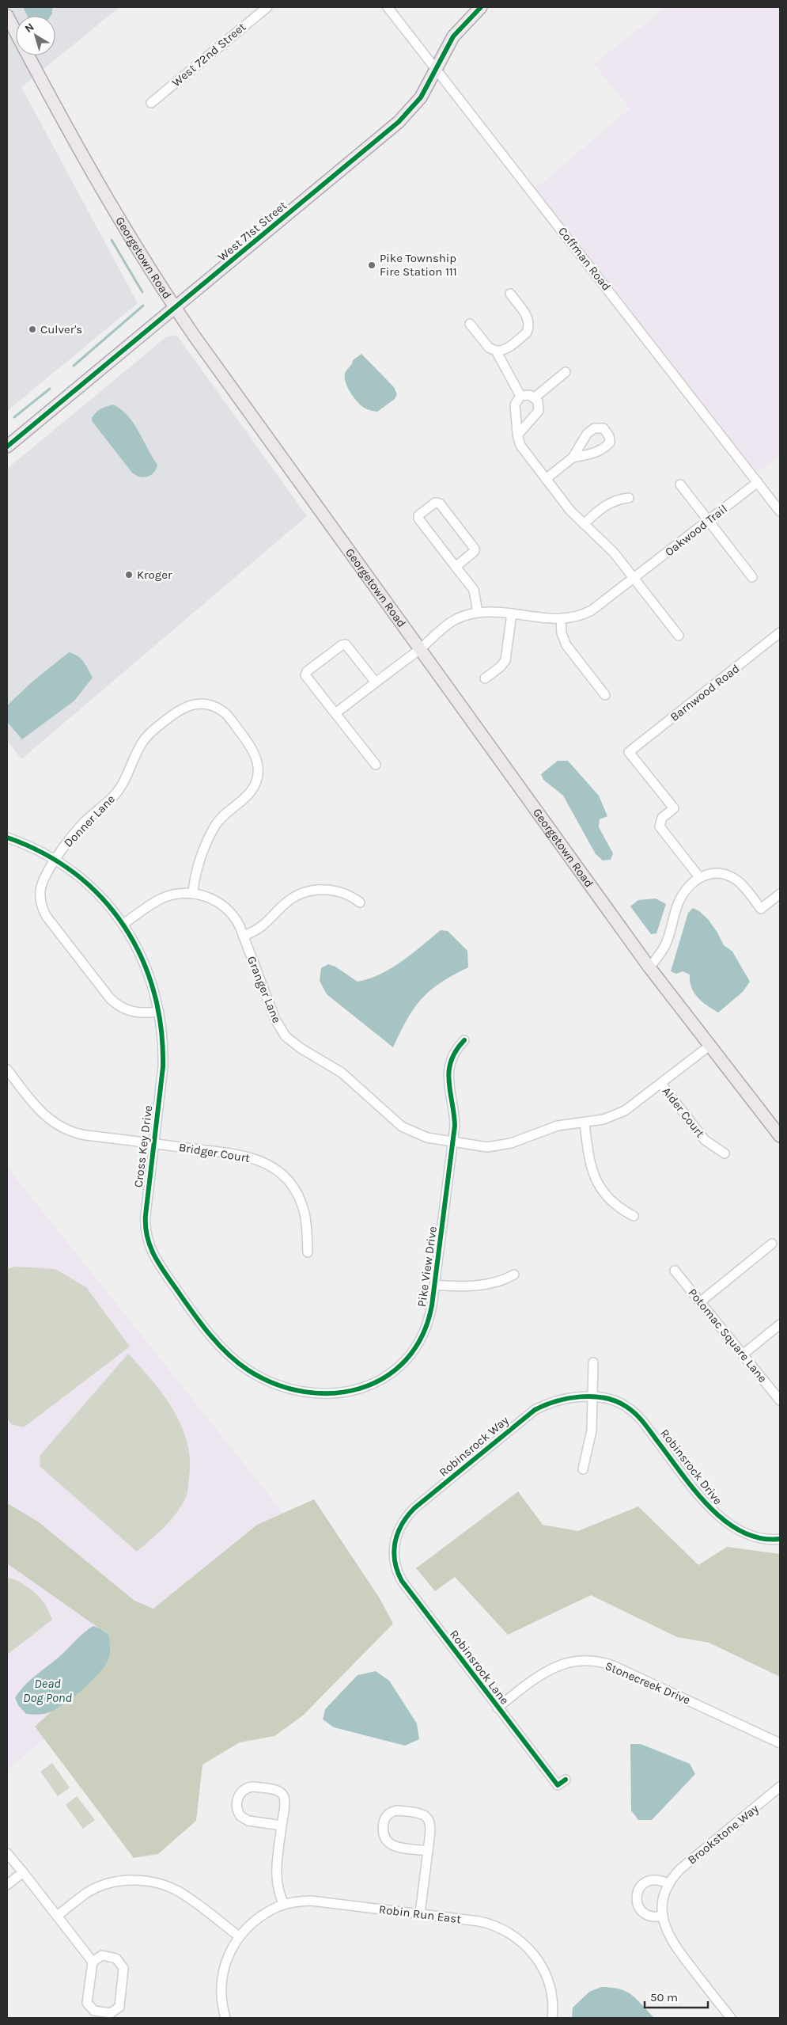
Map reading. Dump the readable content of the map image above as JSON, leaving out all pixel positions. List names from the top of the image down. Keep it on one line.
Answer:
{"streets":{"main road":["West 71st Street","Georgetown Road"],"street":["West 72nd Street","Coffman Road","Oakwood Trail","Barnwood Road","Donner Lane","Granger Lane","Alder Court","Cross Key Drive","Bridger Court","Pike View Drive","Potomac Square Lane","Robinsrock Way","Robinsrock Drive","Robinsrock Lane","Stonecreek Drive","Brookstone Way","Robin Run East"]},"crossings":[["West 71st Street","Georgetown Road"],["West 71st Street","Coffman Road"],["Georgetown Road","Oakwood Trail"],["Coffman Road","Oakwood Trail"],["Donner Lane","Granger Lane"],["Donner Lane","Cross Key Drive"],["Granger Lane","Cross Key Drive"],["Granger Lane","Pike View Drive"],["Cross Key Drive","Bridger Court"],["Cross Key Drive","Pike View Drive"],["Robinsrock Way","Robinsrock Drive"],["Robinsrock Way","Robinsrock Lane"],["Robinsrock Lane","Stonecreek Drive"]],"water":["Dead Dog Pond"],"places":["Pike Township Fire Station 111","Culver's","Kroger"],"scale_bar":"50 m","north":"top left"}
